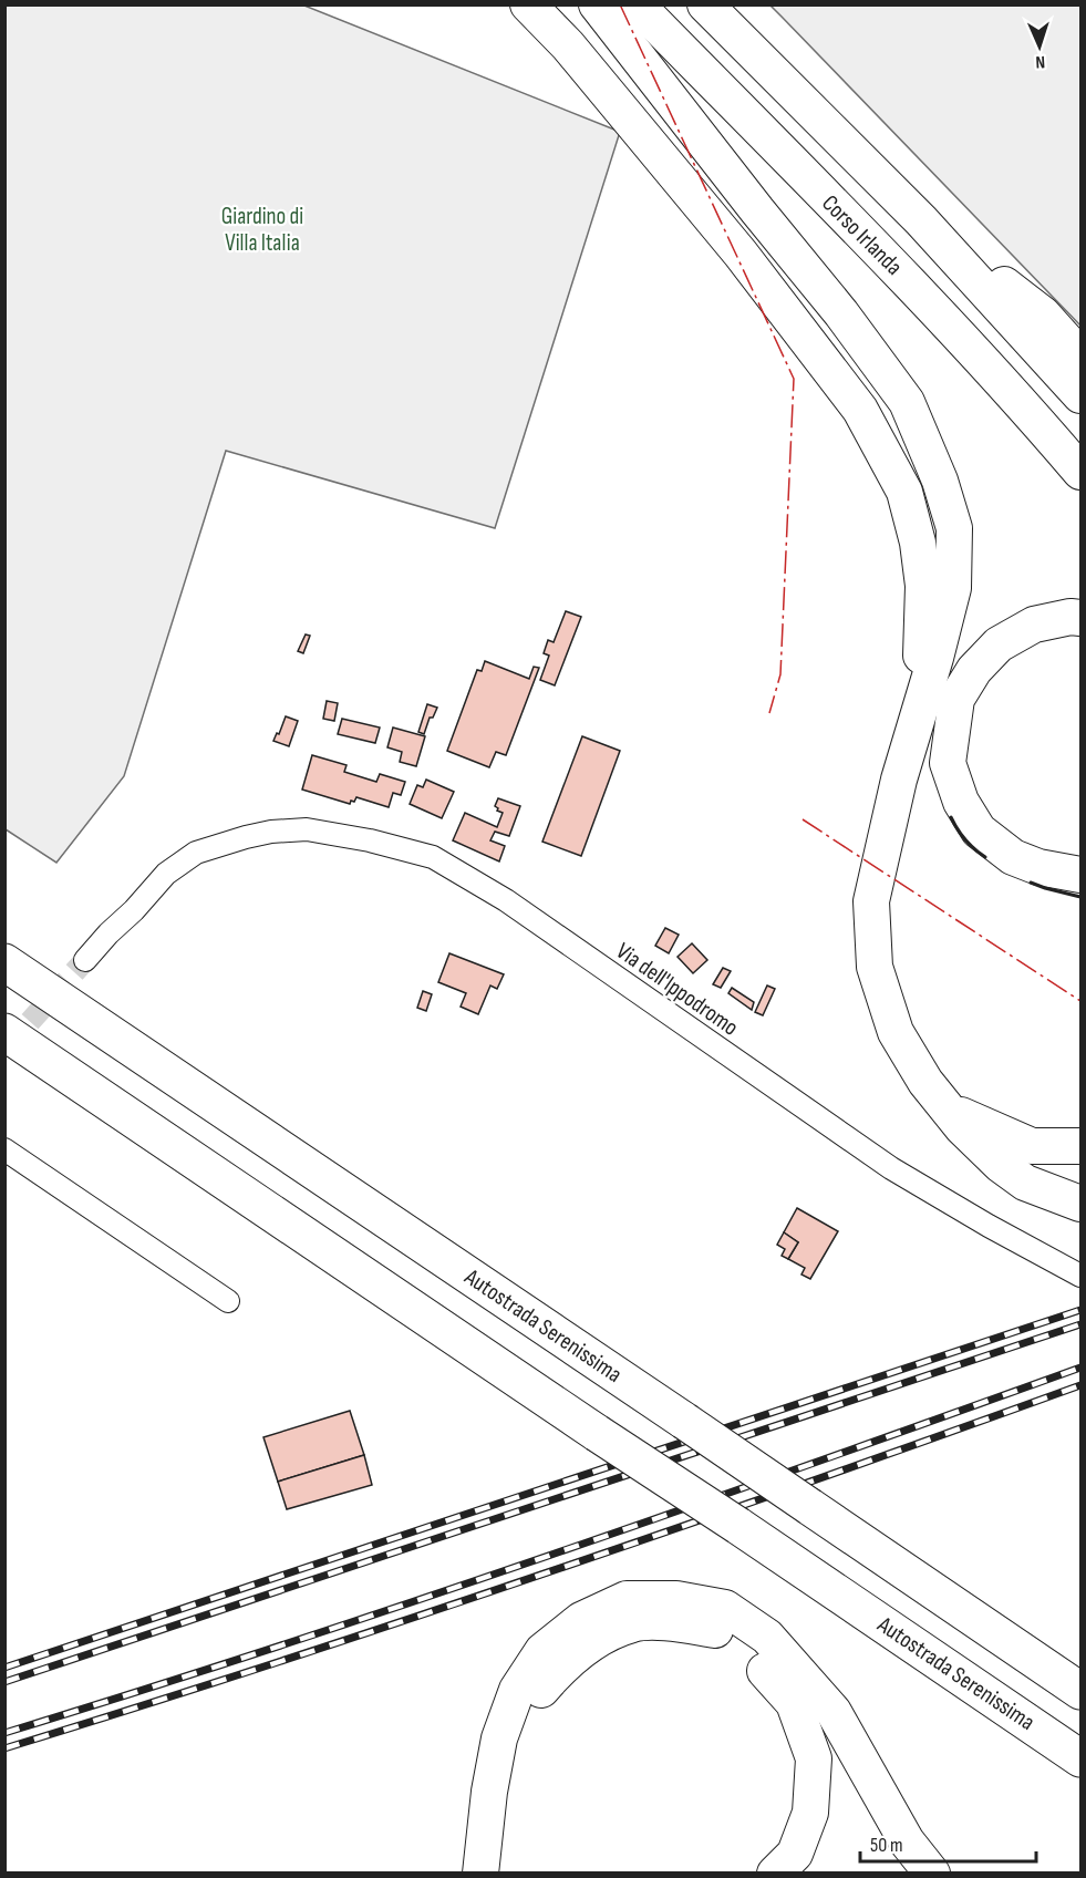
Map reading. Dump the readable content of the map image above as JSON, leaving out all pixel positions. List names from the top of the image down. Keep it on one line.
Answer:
{"streets":{"highway":["Corso Irlanda","Autostrada Serenissima"],"street":["Via dell'Ippodromo"]},"parks":["Giardino di Villa Italia"],"scale_bar":"50 m","north":"bottom"}
